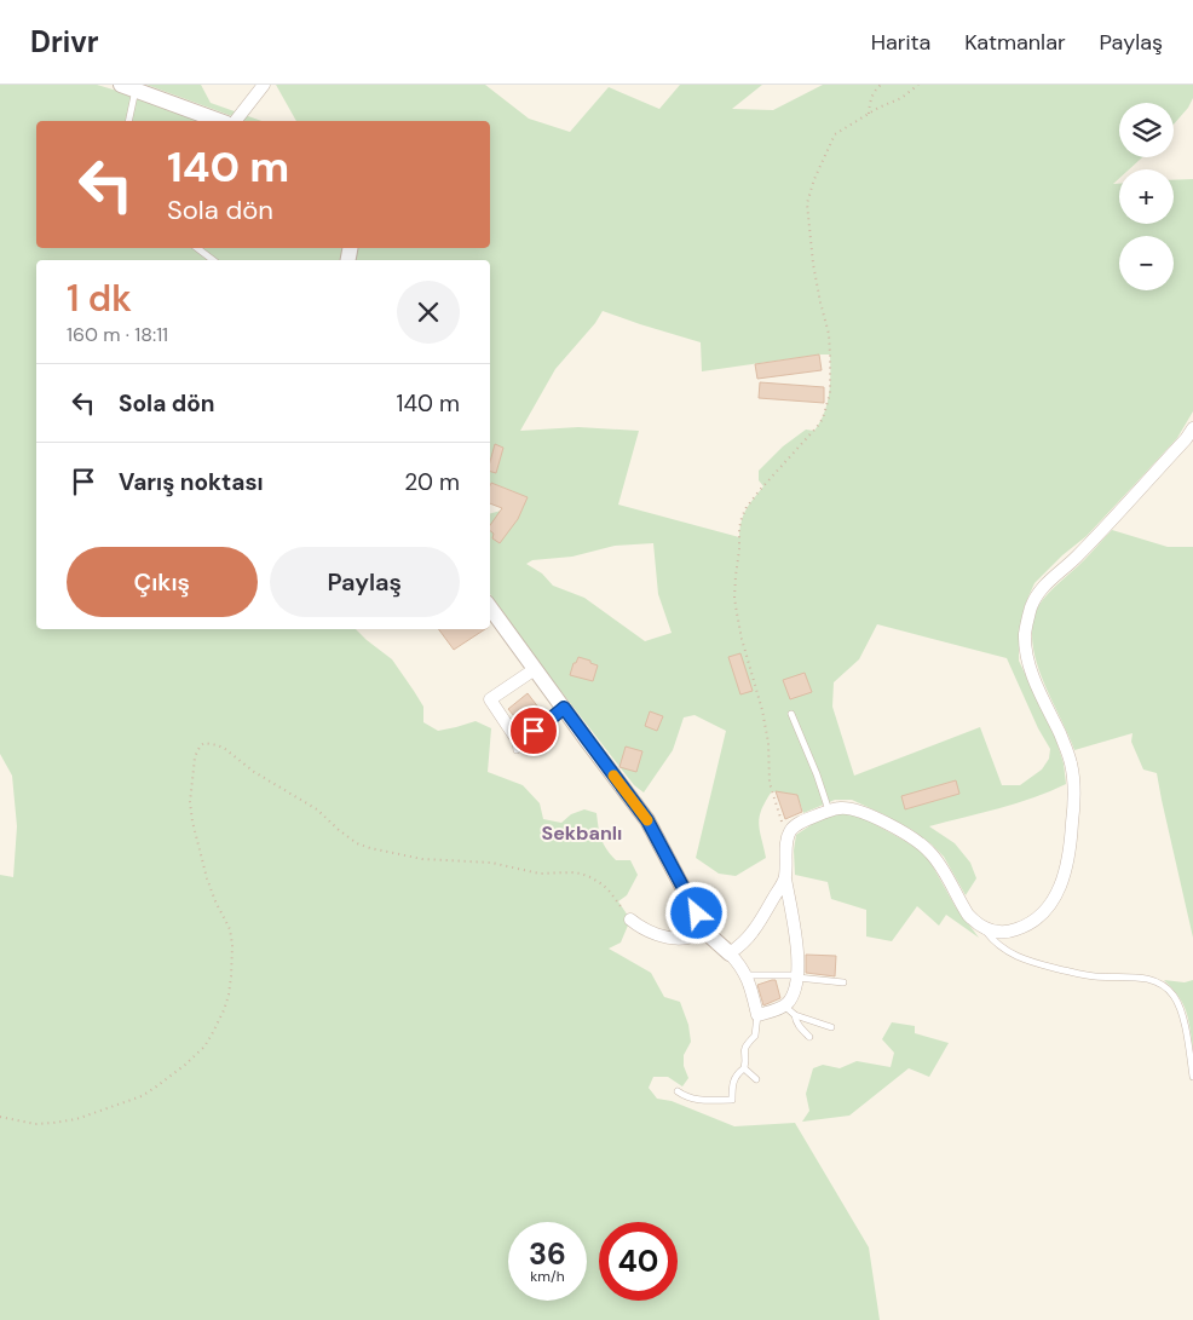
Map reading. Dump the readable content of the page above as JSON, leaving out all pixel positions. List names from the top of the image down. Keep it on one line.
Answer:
{"districts":["Sekbanlı"],"page":{"header":"Drivr","nav":["Harita","Katmanlar","Paylaş"],"map_buttons":["+","−"],"turn":["140 m","Sola dön"],"heading":["1 dk","160 m · 18:11"],"list":[{"name":"Sola dön","value":"140 m"},{"name":"Varış noktası","value":"20 m"}],"buttons":["Çıkış","Paylaş"],"speed":"36 km/h","limit":"40"}}
